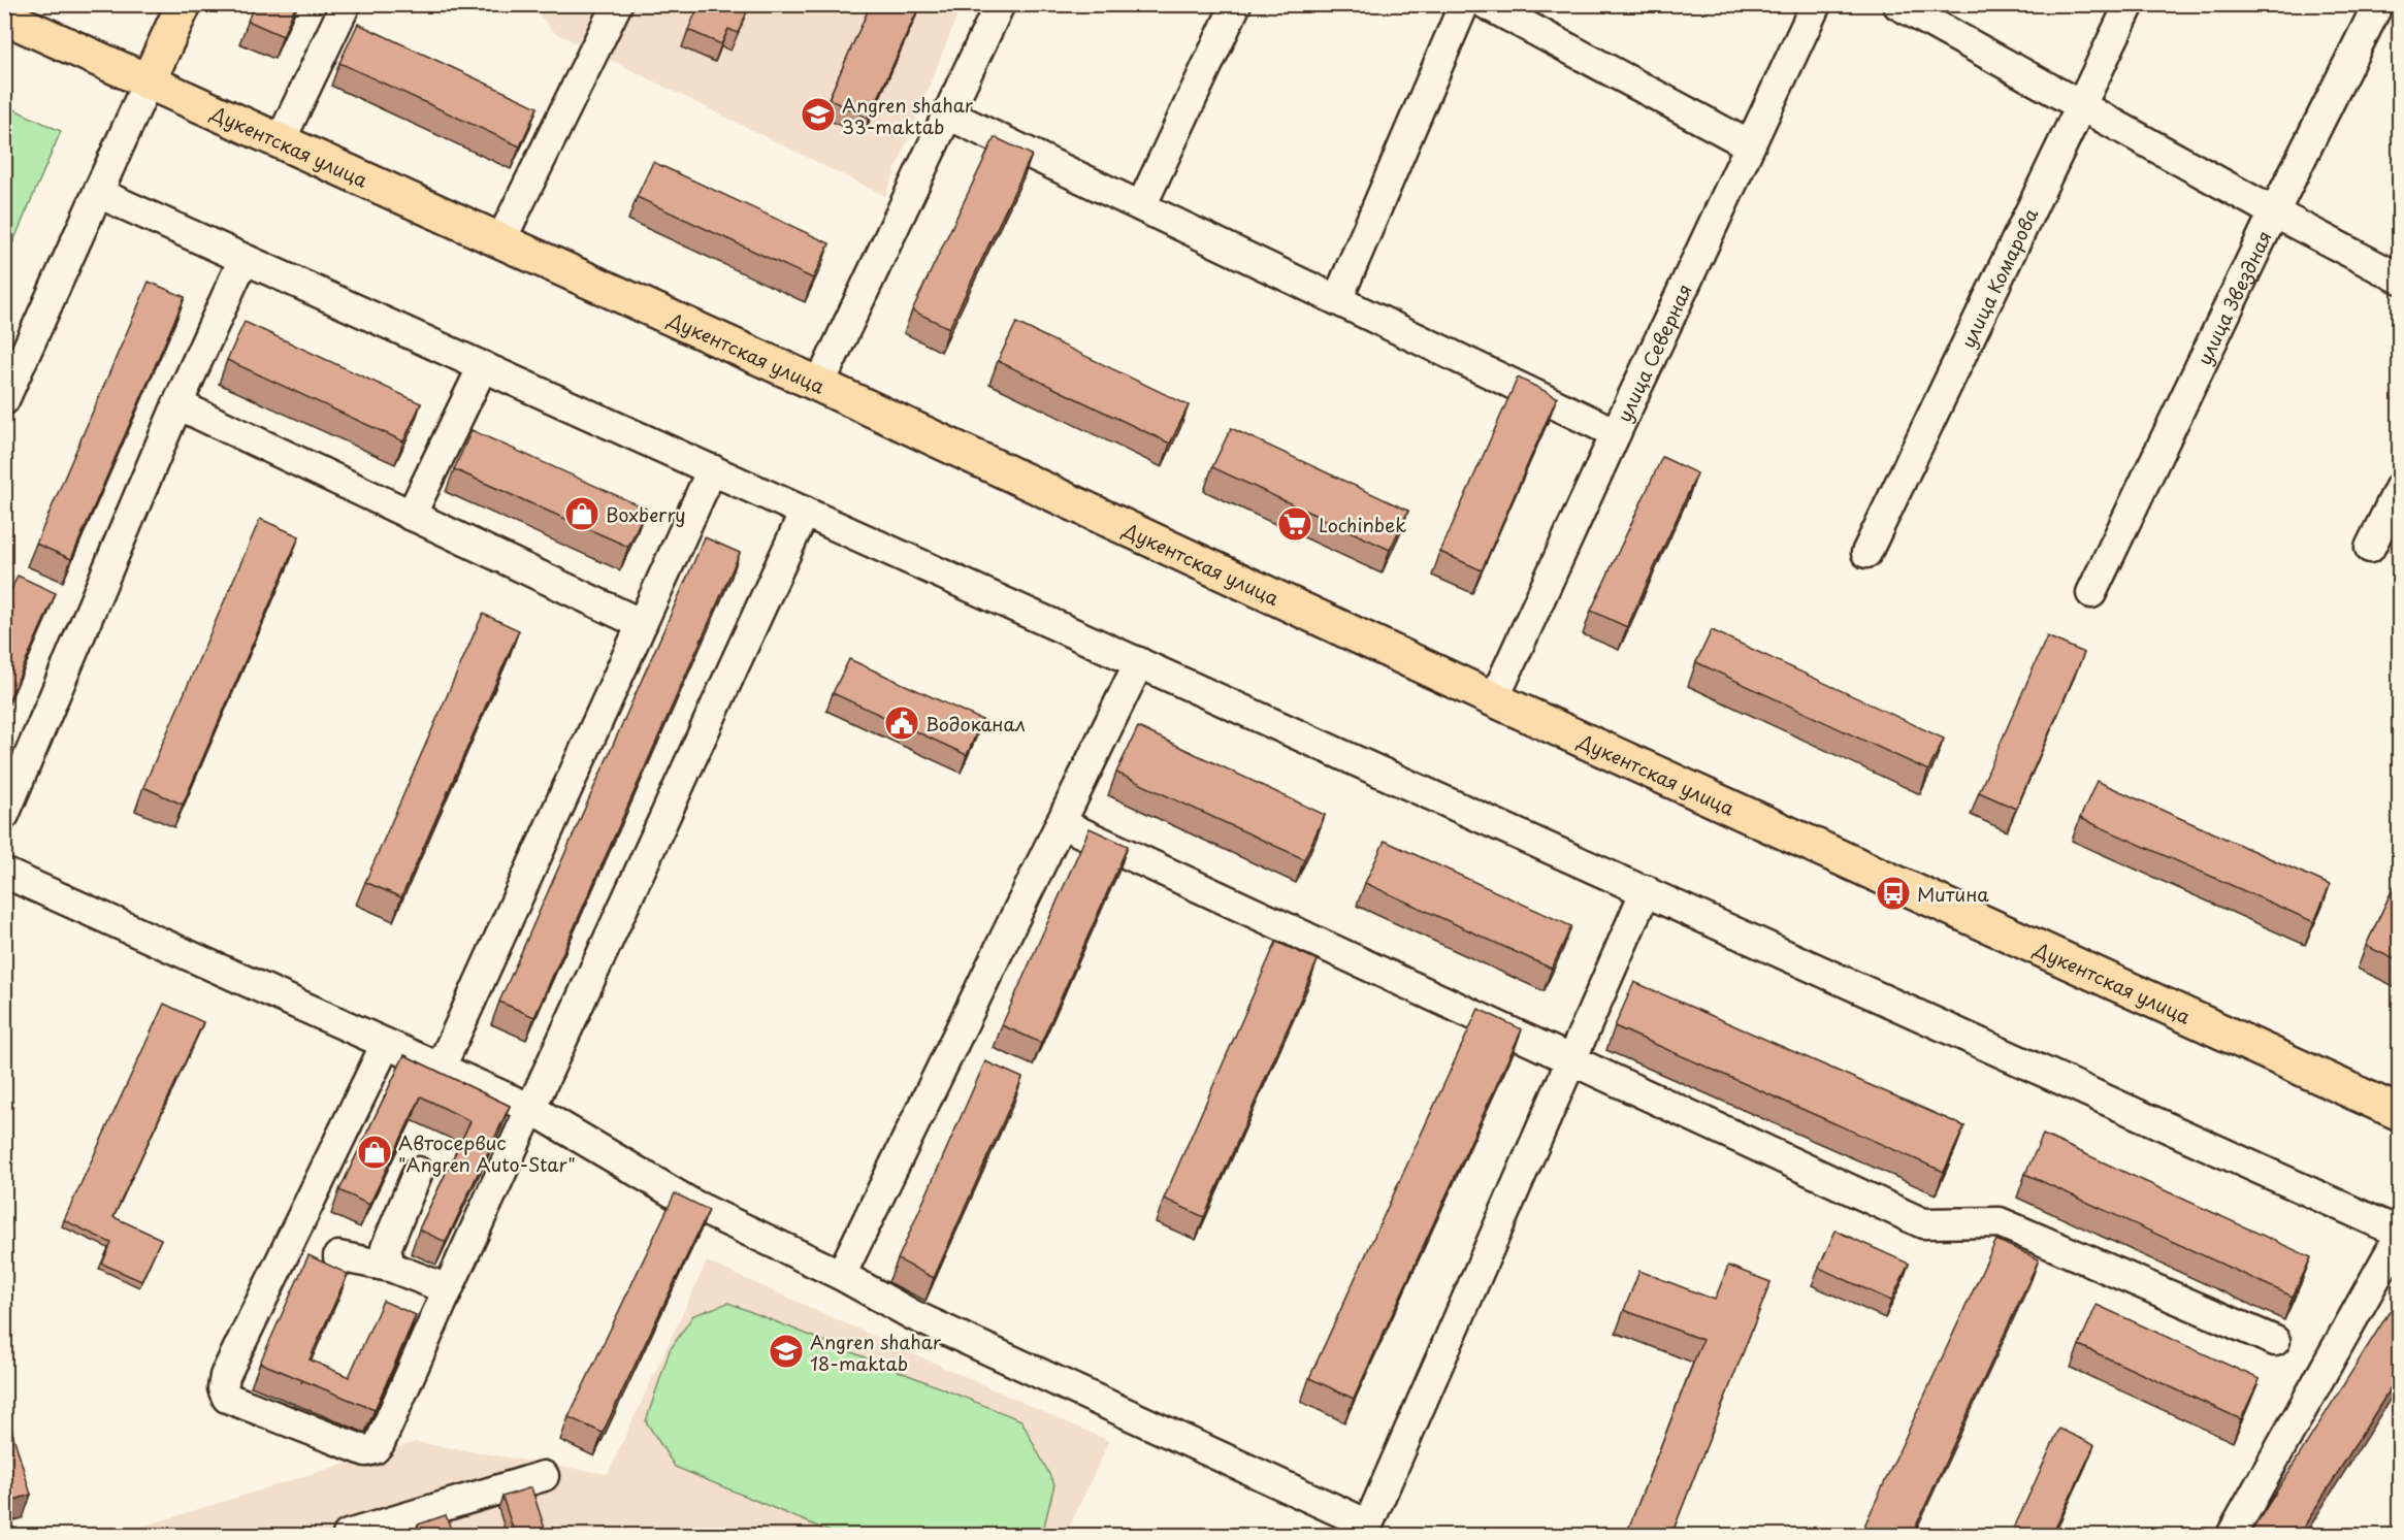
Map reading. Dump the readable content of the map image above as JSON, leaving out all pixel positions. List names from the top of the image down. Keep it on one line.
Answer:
{"streets":{"main road":["Дукентская улица"],"street":["улица Комарова","улица Звездная","улица Северная"]},"crossings":[["Дукентская улица","улица Северная"]],"places":{"school or university":["Angren shahar 33-maktab","Angren shahar 18-maktab"],"shop":["Boxberry","Автосервис \"Angren Auto-Star\""],"supermarket":["Lochinbek"],"public building":["Водоканал"],"bus stop":["Митина"]}}
